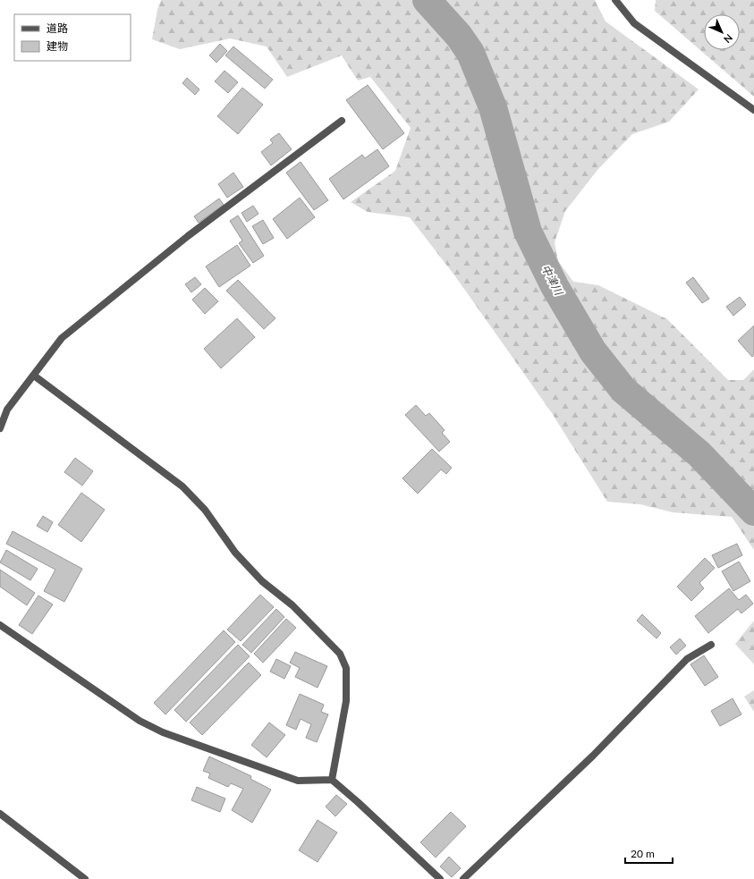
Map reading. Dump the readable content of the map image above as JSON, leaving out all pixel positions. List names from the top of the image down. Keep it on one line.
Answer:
{"water":["中津川"],"legend":["道路","建物"],"scale_bar":"20 m","north":"bottom right"}
